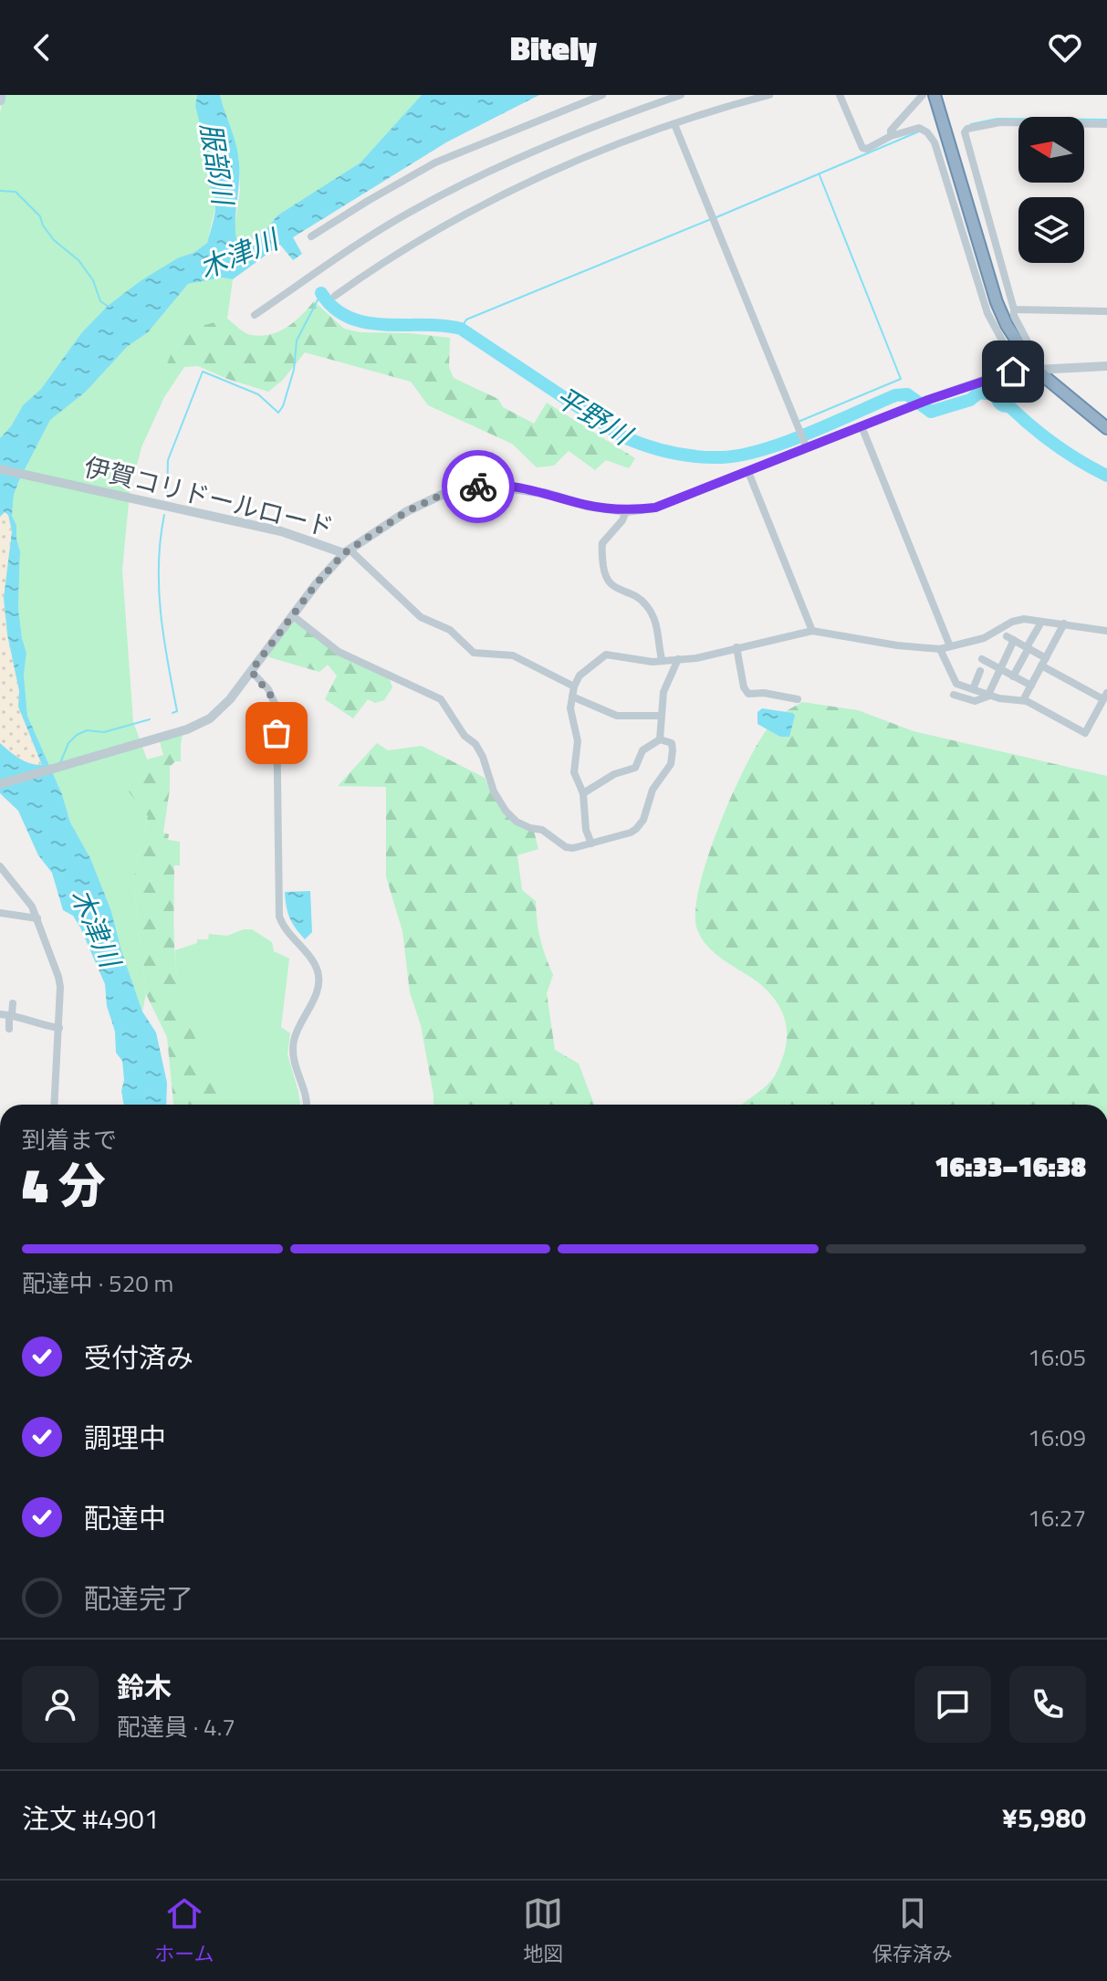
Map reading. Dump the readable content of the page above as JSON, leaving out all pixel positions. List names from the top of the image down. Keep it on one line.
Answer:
{"streets":{"street":["伊賀コリドールロード"]},"water":["服部川","木津川","平野川"],"north":"left","page":{"header":"Bitely","heading":["4 分","到着まで","16:33–16:38"],"panel":["鈴木","配達員 · 4.7","注文 #4901","¥5,980"],"bar":"配達中 · 520 m","list":[["受付済み","16:05"],["調理中","16:09"],["配達中","16:27"],"配達完了"],"tabs":["ホーム","地図","保存済み"]}}
